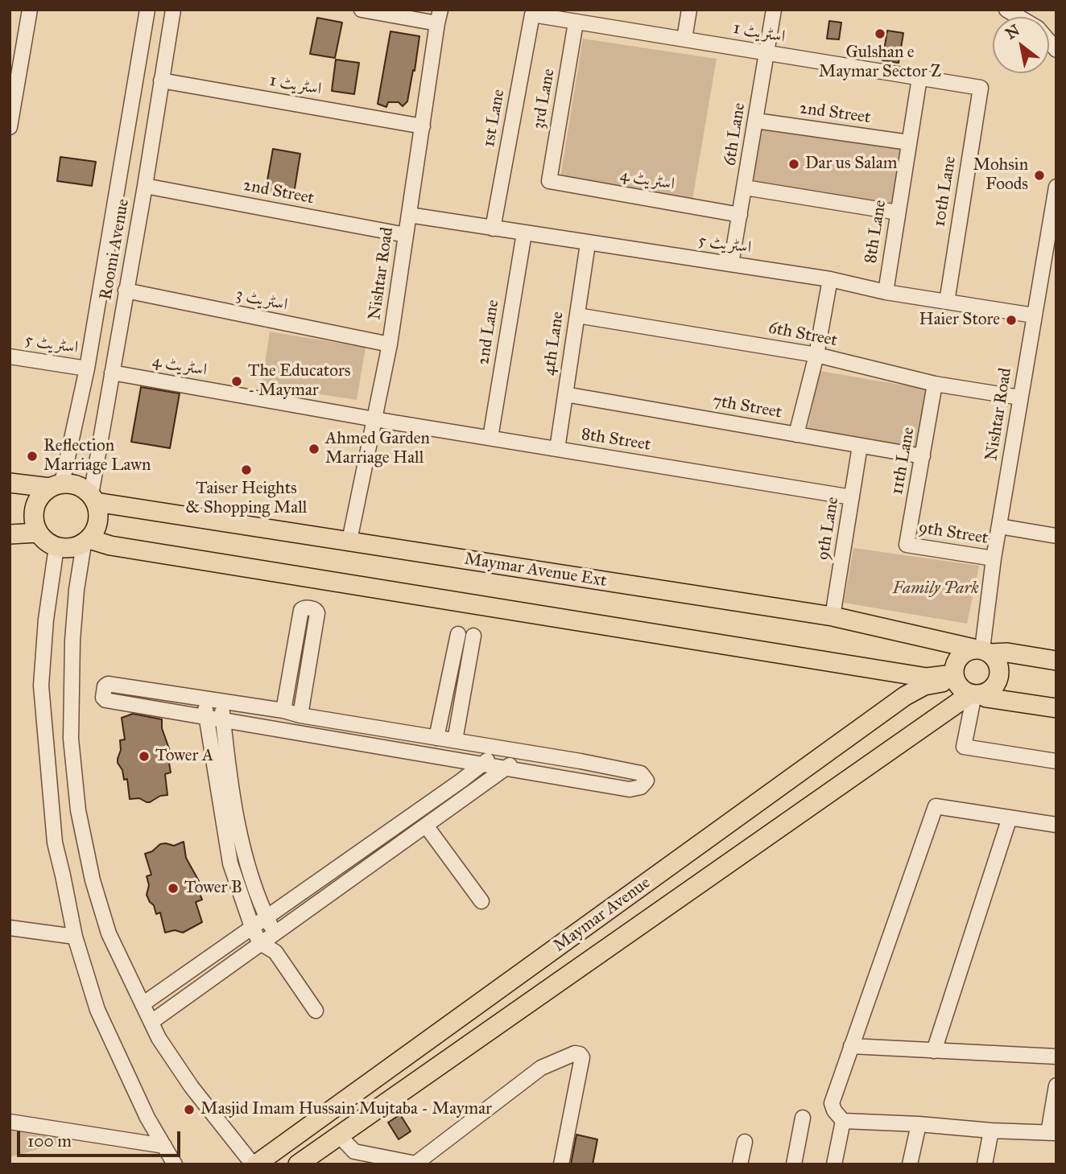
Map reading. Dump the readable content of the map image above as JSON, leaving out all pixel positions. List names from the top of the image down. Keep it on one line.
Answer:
{"streets":{"main road":["Maymar Avenue Ext","Maymar Avenue"],"street":["اسٹریٹ 1","3rd Lane","2nd Street","1st Lane","6th Lane","اسٹریٹ 4","10th Lane","8th Lane","اسٹریٹ 5","Roomi Avenue","Nishtar Road","اسٹریٹ 3","2nd Lane","6th Street","4th Lane","7th Street","8th Street","11th Lane","9th Lane","9th Street"]},"crossings":[["اسٹریٹ 1","3rd Lane"],["اسٹریٹ 1","1st Lane"],["اسٹریٹ 1","6th Lane"],["اسٹریٹ 1","10th Lane"],["اسٹریٹ 1","8th Lane"],["اسٹریٹ 1","Roomi Avenue"],["اسٹریٹ 1","Nishtar Road"],["3rd Lane","اسٹریٹ 4"],["2nd Street","6th Lane"],["2nd Street","8th Lane"],["2nd Street","Roomi Avenue"],["2nd Street","Nishtar Road"],["1st Lane","اسٹریٹ 5"],["6th Lane","اسٹریٹ 4"],["6th Lane","اسٹریٹ 5"],["اسٹریٹ 4","Roomi Avenue"],["اسٹریٹ 4","Nishtar Road"],["اسٹریٹ 4","8th Street"],["10th Lane","اسٹریٹ 5"],["8th Lane","اسٹریٹ 5"],["اسٹریٹ 5","Roomi Avenue"],["اسٹریٹ 5","Nishtar Road"],["اسٹریٹ 5","2nd Lane"],["اسٹریٹ 5","4th Lane"],["Roomi Avenue","اسٹریٹ 3"],["Roomi Avenue","Maymar Avenue Ext"],["Nishtar Road","اسٹریٹ 3"],["Nishtar Road","6th Street"],["Nishtar Road","8th Street"],["Nishtar Road","9th Street"],["Nishtar Road","Maymar Avenue Ext"],["Nishtar Road","Maymar Avenue"],["2nd Lane","8th Street"],["6th Street","4th Lane"],["6th Street","11th Lane"],["4th Lane","7th Street"],["4th Lane","8th Street"],["7th Street","11th Lane"],["7th Street","9th Lane"],["8th Street","9th Lane"],["11th Lane","9th Street"],["9th Lane","Maymar Avenue Ext"],["Maymar Avenue Ext","Maymar Avenue"]],"parks":["Family Park"],"places":["Gulshan e Maymar Sector Z","Dar us Salam","Mohsin Foods","Haier Store","The Educators - Maymar","Ahmed Garden Marriage Hall","Reflection Marriage Lawn","Taiser Heights & Shopping Mall","Tower A","Tower B","Masjid Imam Hussain Mujtaba - Maymar"],"scale_bar":"100 m","north":"top left"}
